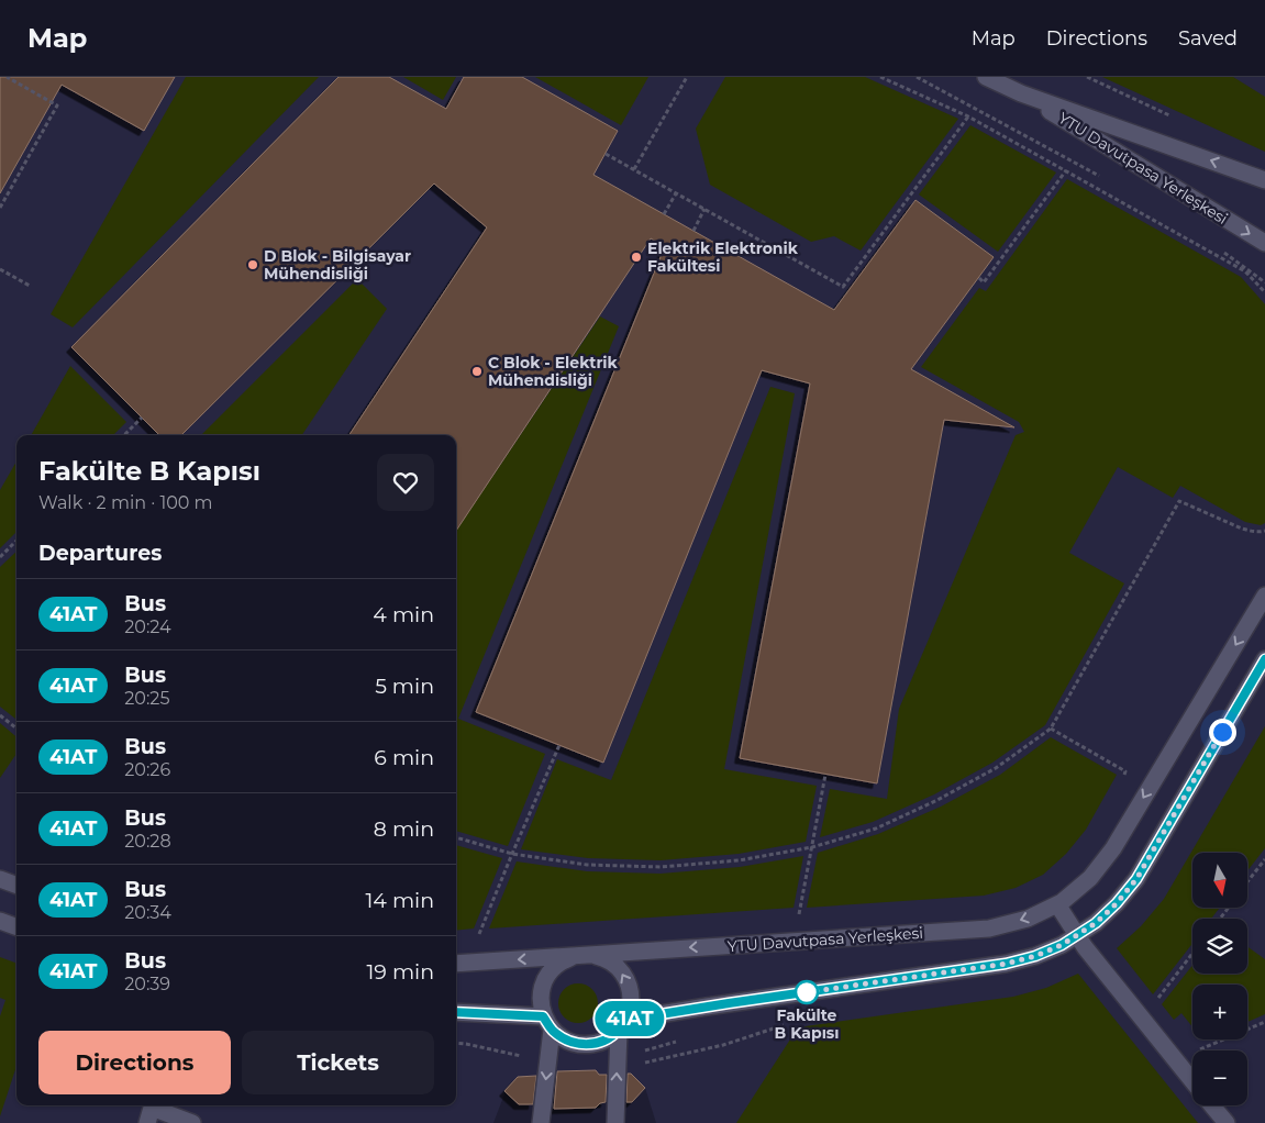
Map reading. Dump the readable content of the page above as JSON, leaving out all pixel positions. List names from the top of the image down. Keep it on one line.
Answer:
{"streets":{"street":["YTU Davutpasa Yerleşkesi"]},"places":["Elektrik Elektronik Fakültesi","D Blok - Bilgisayar Mühendisliği","C Blok - Elektrik Mühendisliği","Fakülte B Kapısı"],"lines":["bus line 41AT"],"north":"bottom","page":{"header":"Map","nav":["Map","Directions","Saved"],"on_map":"41AT","heading":[["Fakülte B Kapısı","Walk · 2 min · 100 m"],"Departures"],"list":[{"mark":"41AT","name":"Bus","note":"20:24","value":"4 min"},{"mark":"41AT","name":"Bus","note":"20:25","value":"5 min"},{"mark":"41AT","name":"Bus","note":"20:26","value":"6 min"},{"mark":"41AT","name":"Bus","note":"20:28","value":"8 min"},{"mark":"41AT","name":"Bus","note":"20:34","value":"14 min"},{"mark":"41AT","name":"Bus","note":"20:39","value":"19 min"}],"map_buttons":["+","−"],"buttons":["Directions","Tickets"]}}
